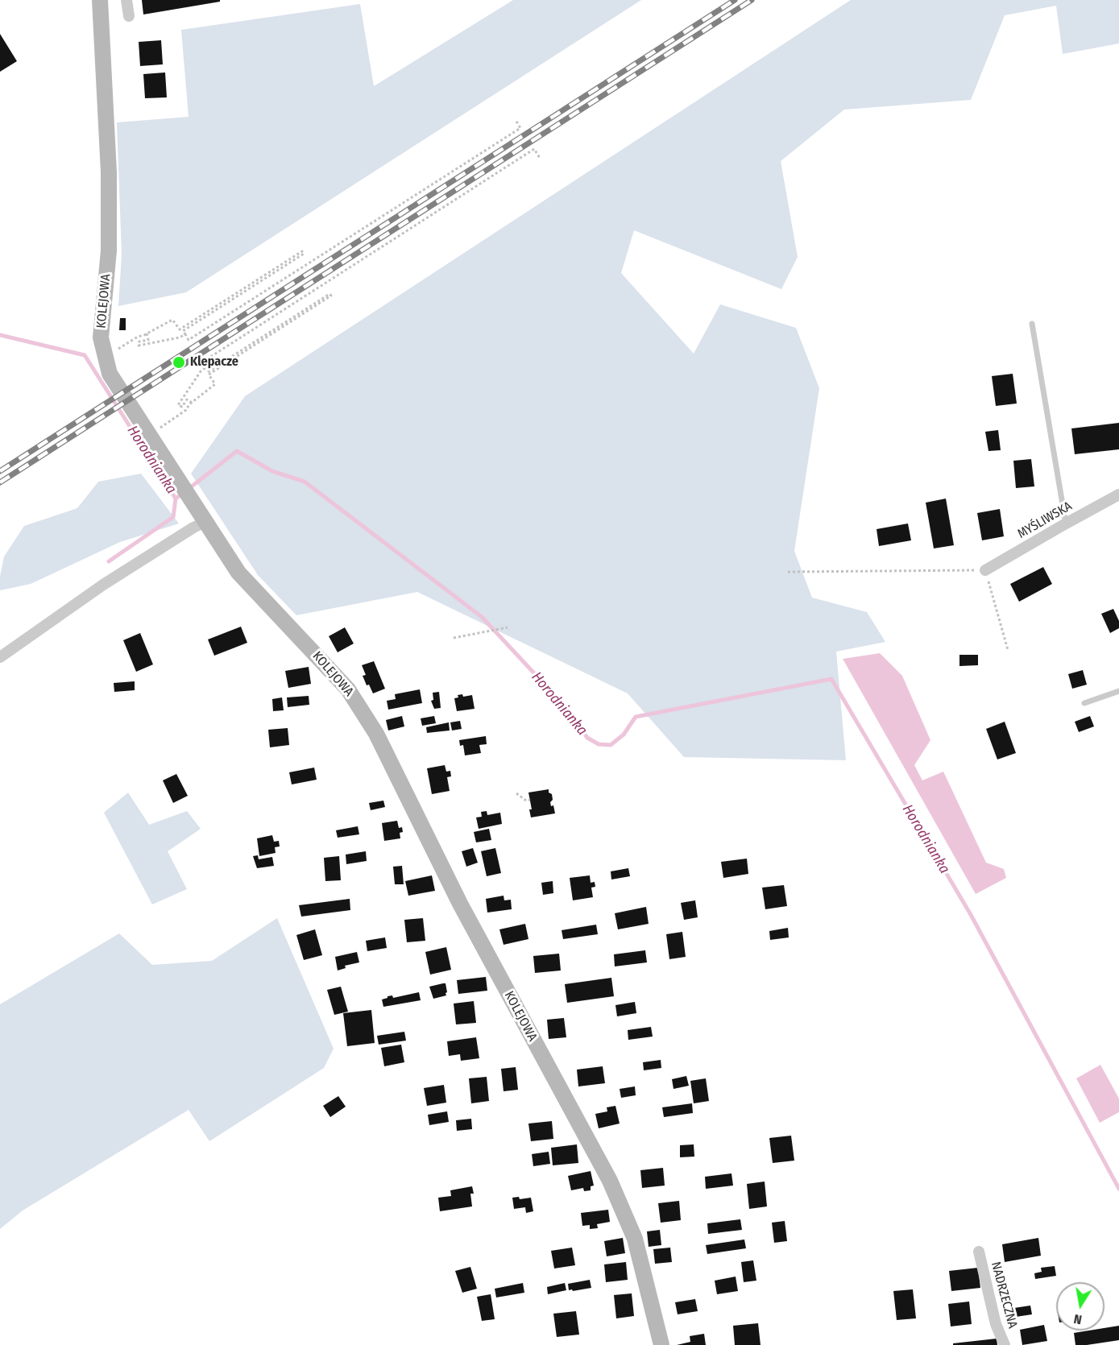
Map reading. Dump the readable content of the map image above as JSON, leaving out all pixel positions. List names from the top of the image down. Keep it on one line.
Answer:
{"streets":{"street":["KOLEJOWA","MYŚLIWSKA","NADRZECZNA"]},"water":["Horodnianka"],"places":["Klepacze"],"north":"bottom"}
